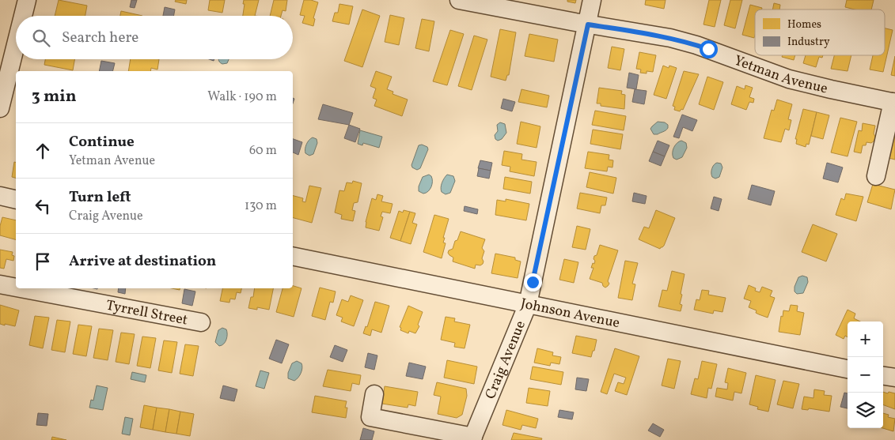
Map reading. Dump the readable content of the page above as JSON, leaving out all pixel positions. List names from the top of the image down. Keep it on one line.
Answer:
{"streets":{"street":["Yetman Avenue","Tyrrell Street","Johnson Avenue","Craig Avenue"]},"crossings":[["Yetman Avenue","Craig Avenue"],["Johnson Avenue","Craig Avenue"]],"legend":["Homes","Industry"],"page":{"search":"Search here","heading":["3 min","Walk · 190 m"],"list":[["Continue","Yetman Avenue","60 m"],["Turn left","Craig Avenue","130 m"],"Arrive at destination"],"map_buttons":["+","−"]}}
